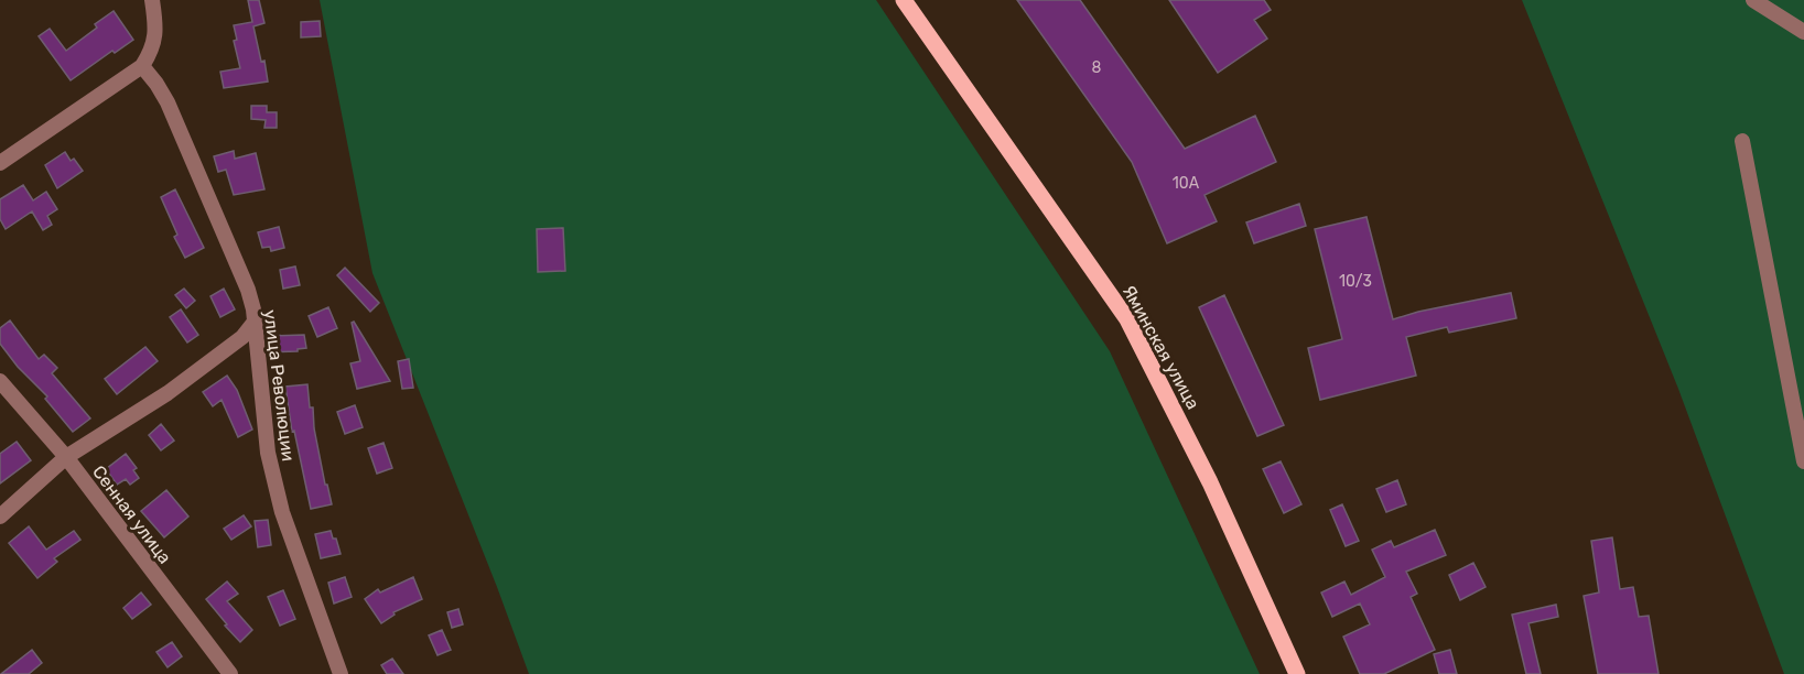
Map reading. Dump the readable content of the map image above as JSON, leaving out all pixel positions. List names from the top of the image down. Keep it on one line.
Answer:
{"streets":{"main road":["Яминская улица"],"street":["улица Революции","Сенная улица"]},"house_numbers":["8","10А","10/3"]}
